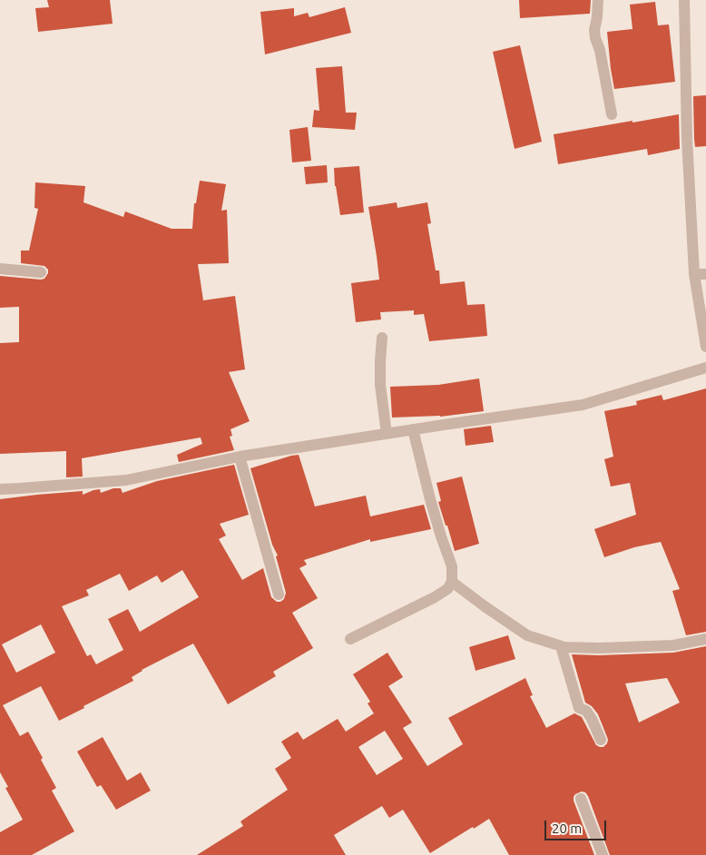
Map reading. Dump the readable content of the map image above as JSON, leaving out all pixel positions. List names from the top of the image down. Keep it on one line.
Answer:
{"scale_bar":"20 m"}
